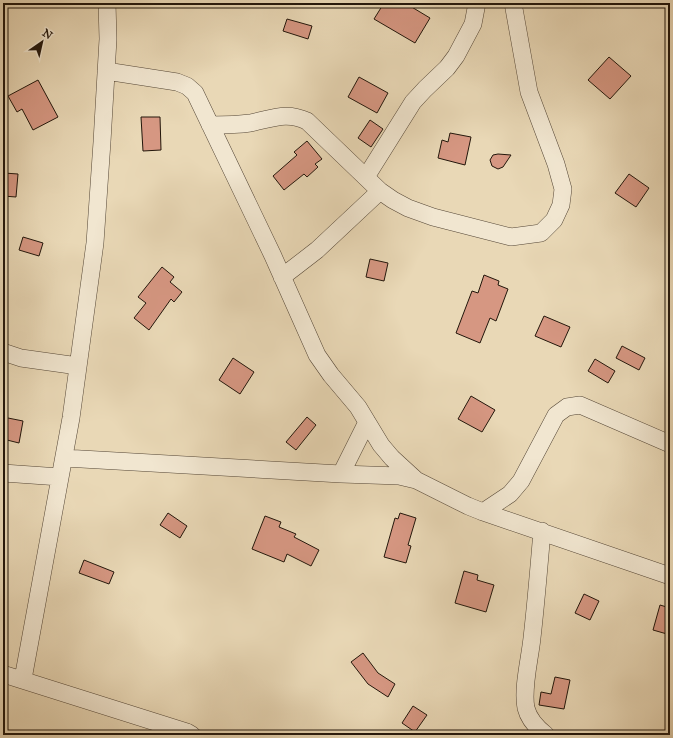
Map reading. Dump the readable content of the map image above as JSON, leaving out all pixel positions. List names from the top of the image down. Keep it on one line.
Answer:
{"north":"top right"}
